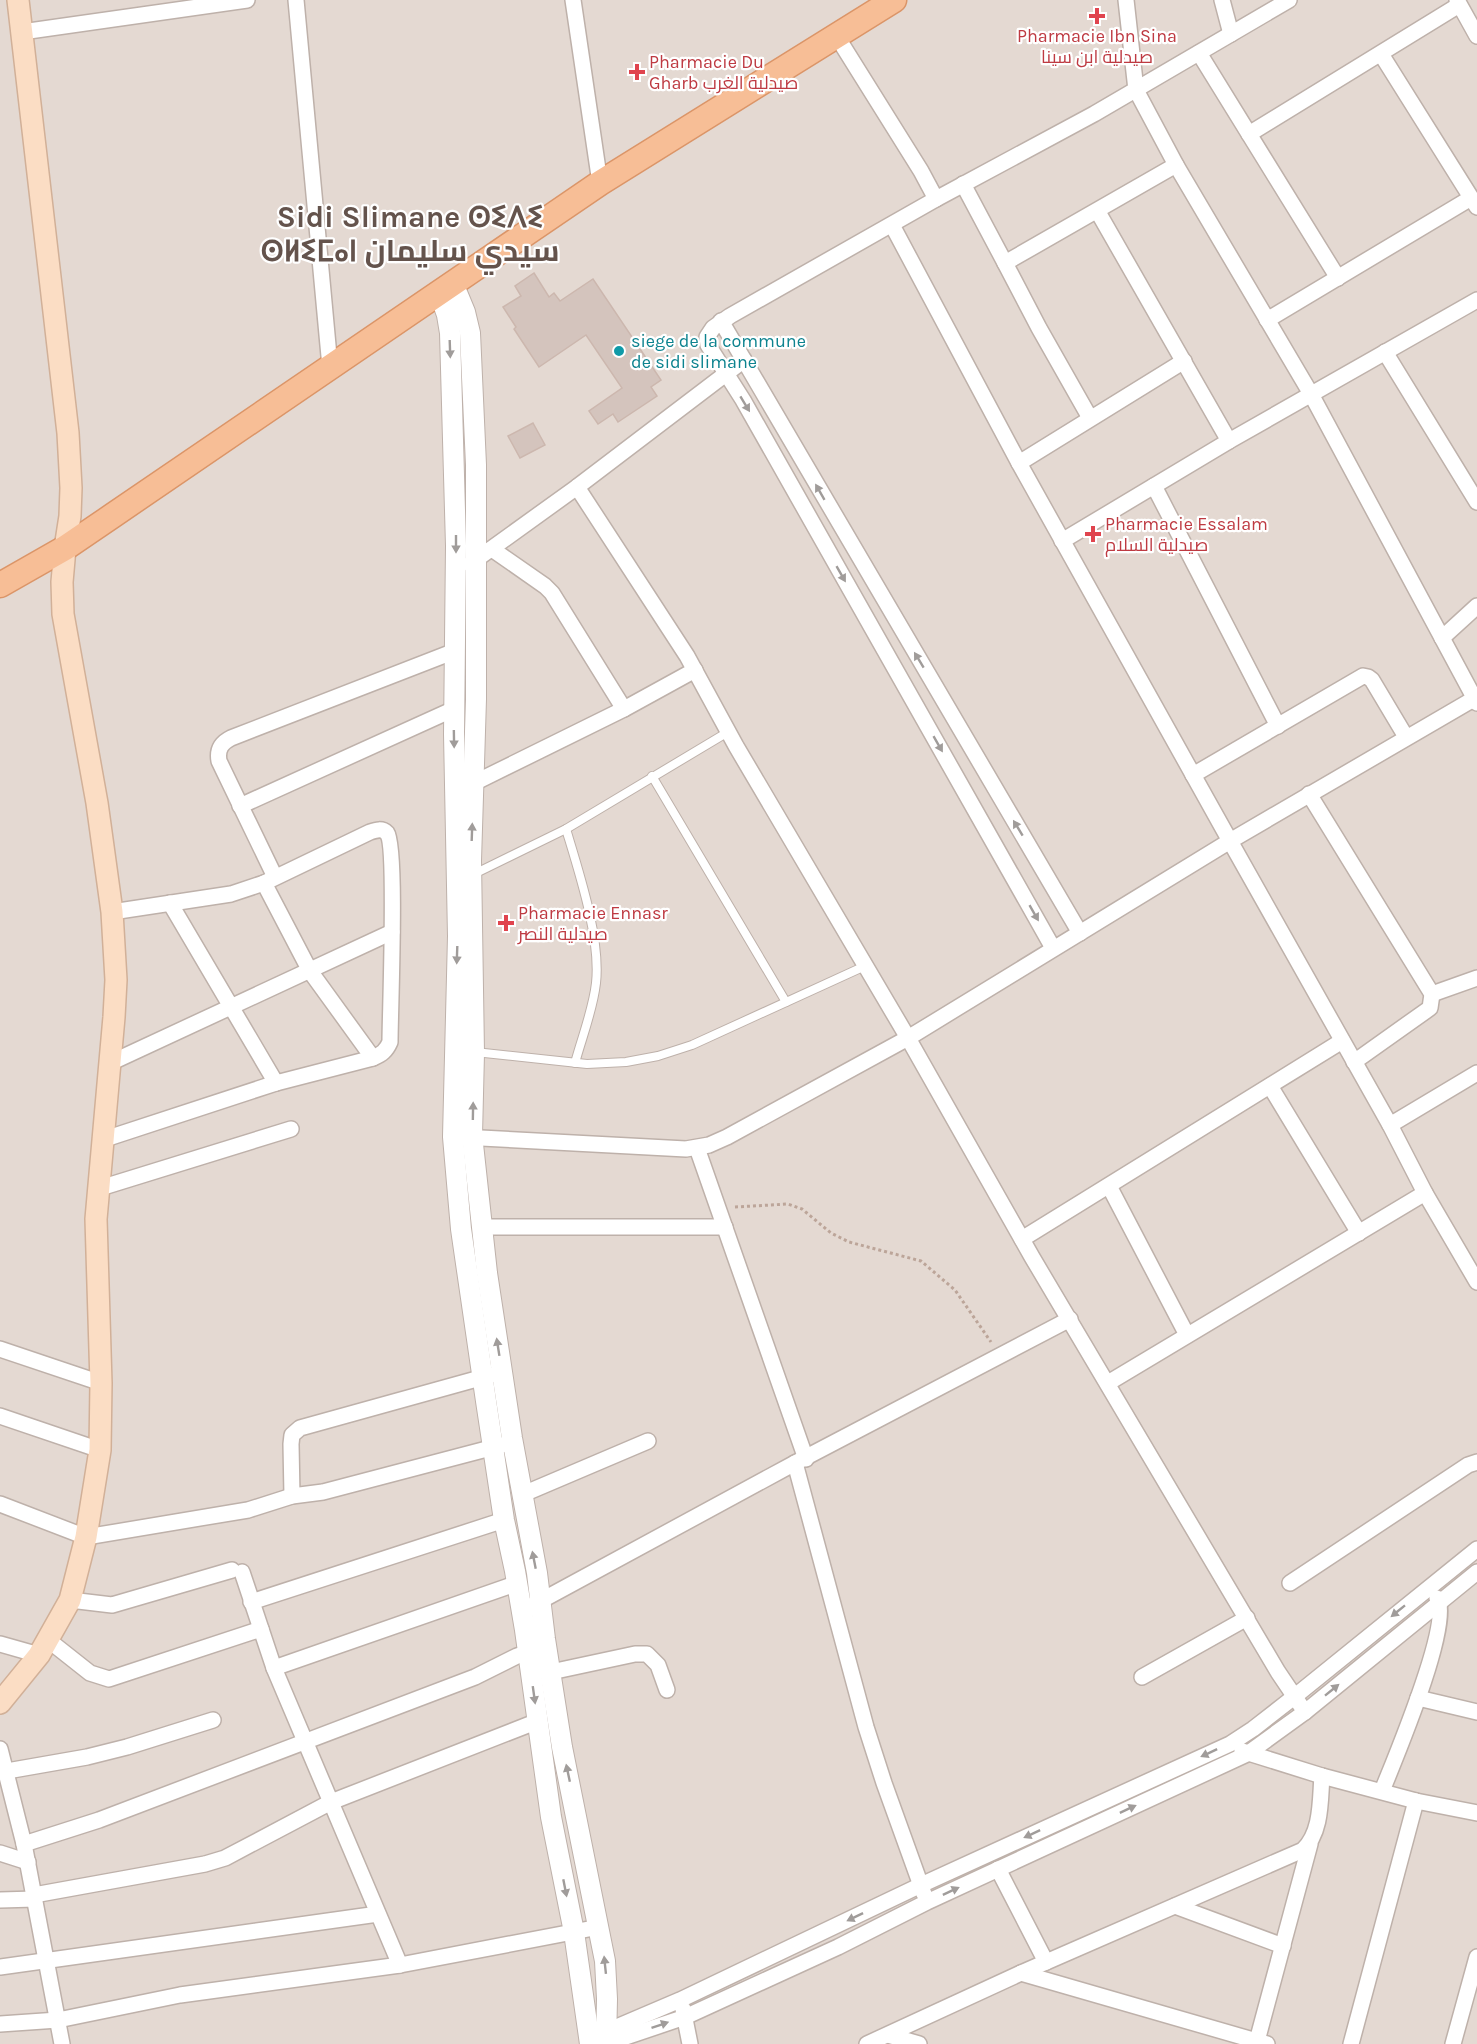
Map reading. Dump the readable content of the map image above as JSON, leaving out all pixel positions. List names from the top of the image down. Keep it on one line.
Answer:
{"districts":["Sidi Slimane ⵙⵉⴷⵉ ⵙⵍⵉⵎⴰⵏ سيدي سليمان"],"places":{"health":["Pharmacie Ibn Sina صيدلية ابن سينا","Pharmacie Du Gharb صيدلية الغرب","Pharmacie Essalam صيدلية السلام","Pharmacie Ennasr صيدلية النصر"],"other":["siege de la commune de sidi slimane"]}}
